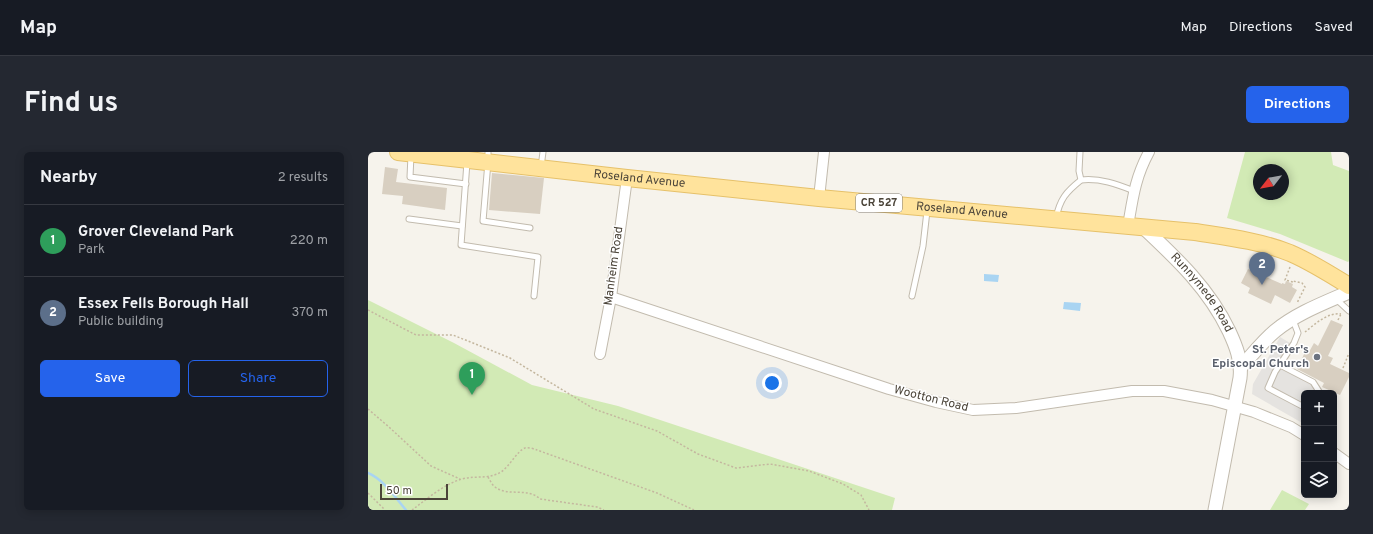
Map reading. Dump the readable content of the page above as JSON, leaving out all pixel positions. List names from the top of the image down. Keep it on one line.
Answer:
{"streets":{"main road":["Roseland Avenue","CR 527"],"street":["Manheim Road","Runnymede Road","Wootton Road"]},"crossings":[["Roseland Avenue","Manheim Road"],["Roseland Avenue","Runnymede Road"],["Manheim Road","Wootton Road"],["Runnymede Road","Wootton Road"]],"places":["St. Peter's Episcopal Church"],"scale_bar":"50 m","north":"bottom left","page":{"header":"Map","nav":["Map","Directions","Saved"],"title":"Find us","buttons":["Directions",["Save","Share"]],"heading":["Nearby","2 results"],"list":[{"mark":"1","name":"Grover Cleveland Park","note":"Park","value":"220 m"},{"mark":"2","name":"Essex Fells Borough Hall","note":"Public building","value":"370 m"}],"pins":["2","1"],"map_buttons":["+","−"],"scale":"50 m"}}
